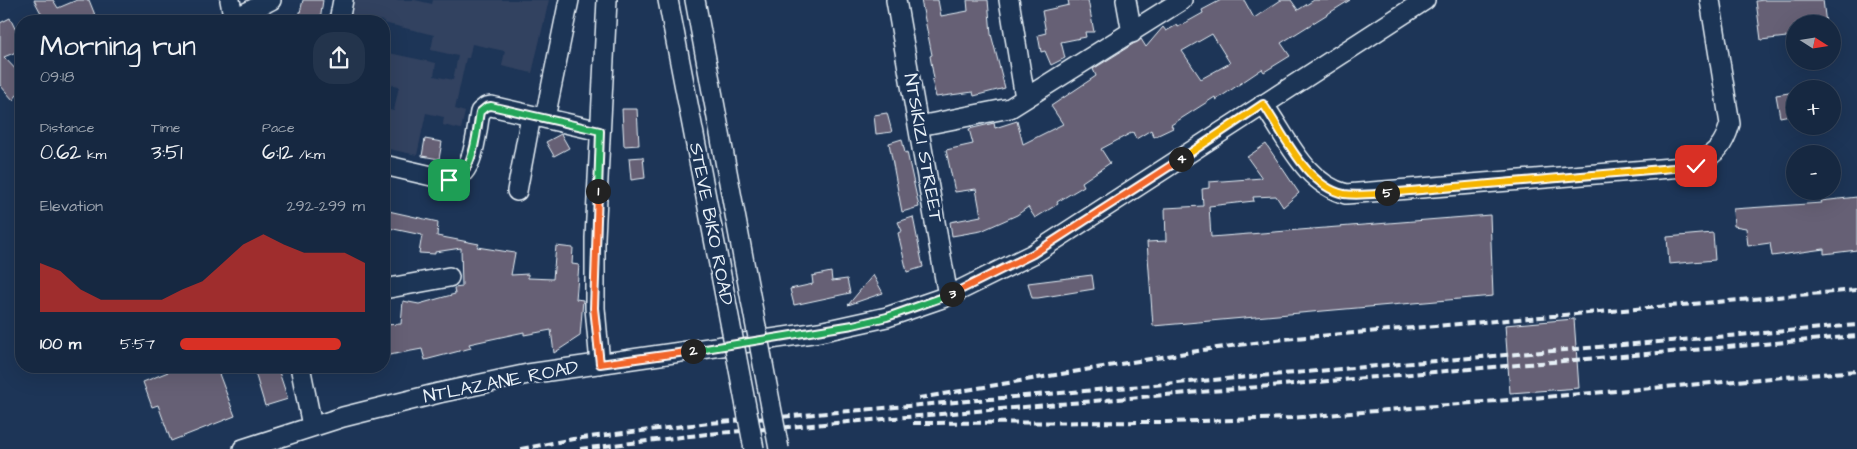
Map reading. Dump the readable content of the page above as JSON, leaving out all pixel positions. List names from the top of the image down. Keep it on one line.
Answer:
{"streets":{"street":["NTSIKIZI STREET","STEVE BIKO ROAD","NTLAZANE ROAD"]},"crossings":[["NTSIKIZI STREET","NTLAZANE ROAD"]],"north":"right","page":{"map_buttons":["+","−"],"heading":["Morning run","09:18"],"stats":[["Distance","0.62 km"],["Time","3:51"],["Pace","6:12 /km"]],"pins":["4","1","5","3","2"],"chart":["Elevation","292–299 m"],"list":[{"name":"100 m","note":"5:57"}]}}
